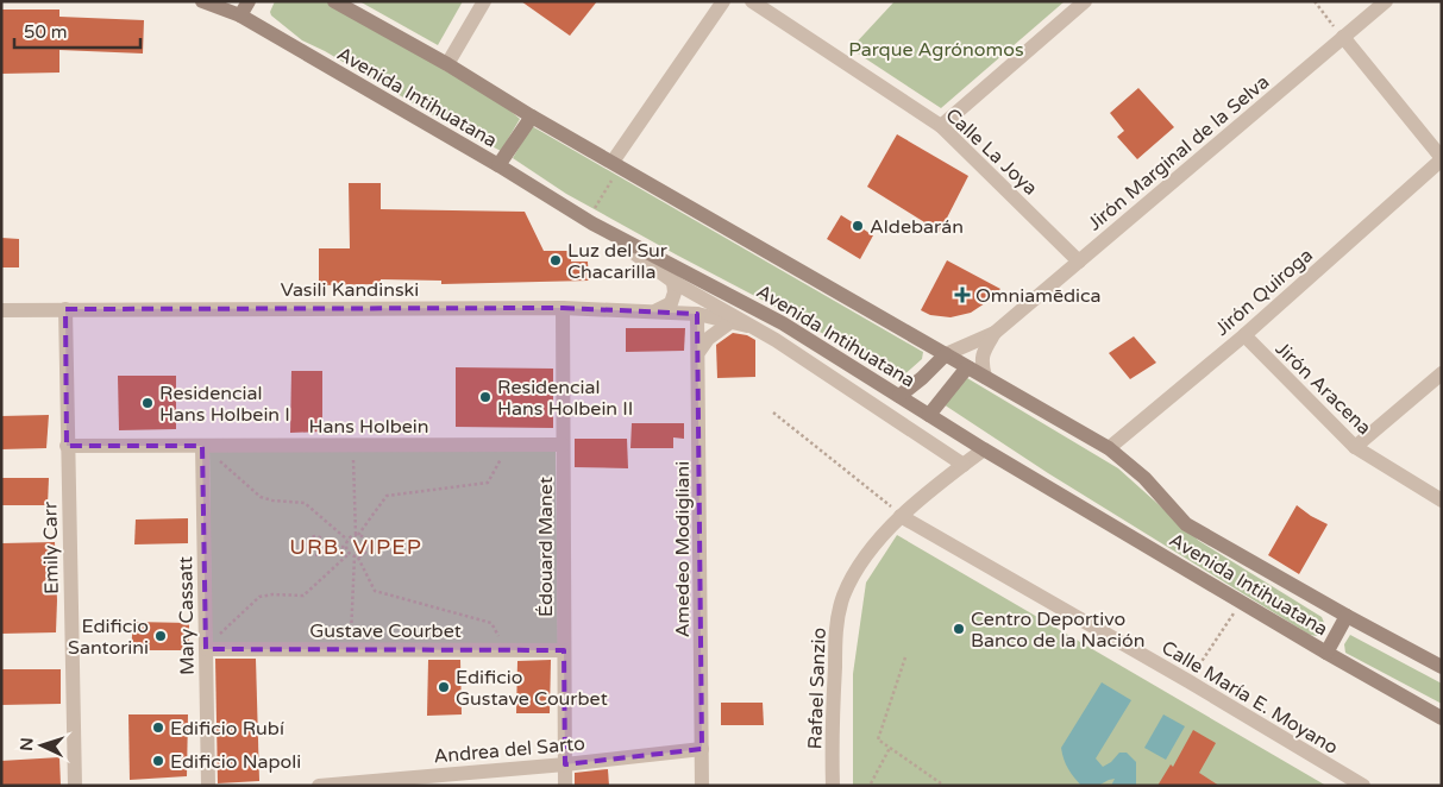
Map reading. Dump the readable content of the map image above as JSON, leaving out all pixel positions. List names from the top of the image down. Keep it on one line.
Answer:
{"streets":{"main road":["Avenida Intihuatana"],"street":["Calle La Joya","Jirón Marginal de la Selva","Vasili Kandinski","Jirón Quiroga","Jirón Aracena","Hans Holbein","Édouard Manet","Emily Carr","Amedeo Modigliani","Mary Cassatt","Gustave Courbet","Rafael Sanzio","Calle María E. Moyano","Andrea del Sarto"]},"crossings":[["Avenida Intihuatana","Jirón Marginal de la Selva"],["Avenida Intihuatana","Jirón Quiroga"],["Avenida Intihuatana","Rafael Sanzio"],["Calle La Joya","Jirón Marginal de la Selva"],["Vasili Kandinski","Édouard Manet"],["Vasili Kandinski","Emily Carr"],["Vasili Kandinski","Amedeo Modigliani"],["Jirón Quiroga","Jirón Aracena"],["Hans Holbein","Édouard Manet"],["Hans Holbein","Emily Carr"],["Hans Holbein","Mary Cassatt"],["Édouard Manet","Gustave Courbet"],["Édouard Manet","Andrea del Sarto"],["Amedeo Modigliani","Andrea del Sarto"],["Mary Cassatt","Gustave Courbet"],["Rafael Sanzio","Calle María E. Moyano"]],"districts":["URB. VIPEP"],"parks":["Parque Agrónomos"],"places":{"other":["Aldebarán","Luz del Sur Chacarilla","Residencial Hans Holbein II","Residencial Hans Holbein I","Centro Deportivo Banco de la Nación","Edificio Santorini","Edificio Gustave Courbet","Edificio Rubí","Edificio Napoli"],"health":["Omniamēdica"]},"scale_bar":"50 m","north":"left"}
